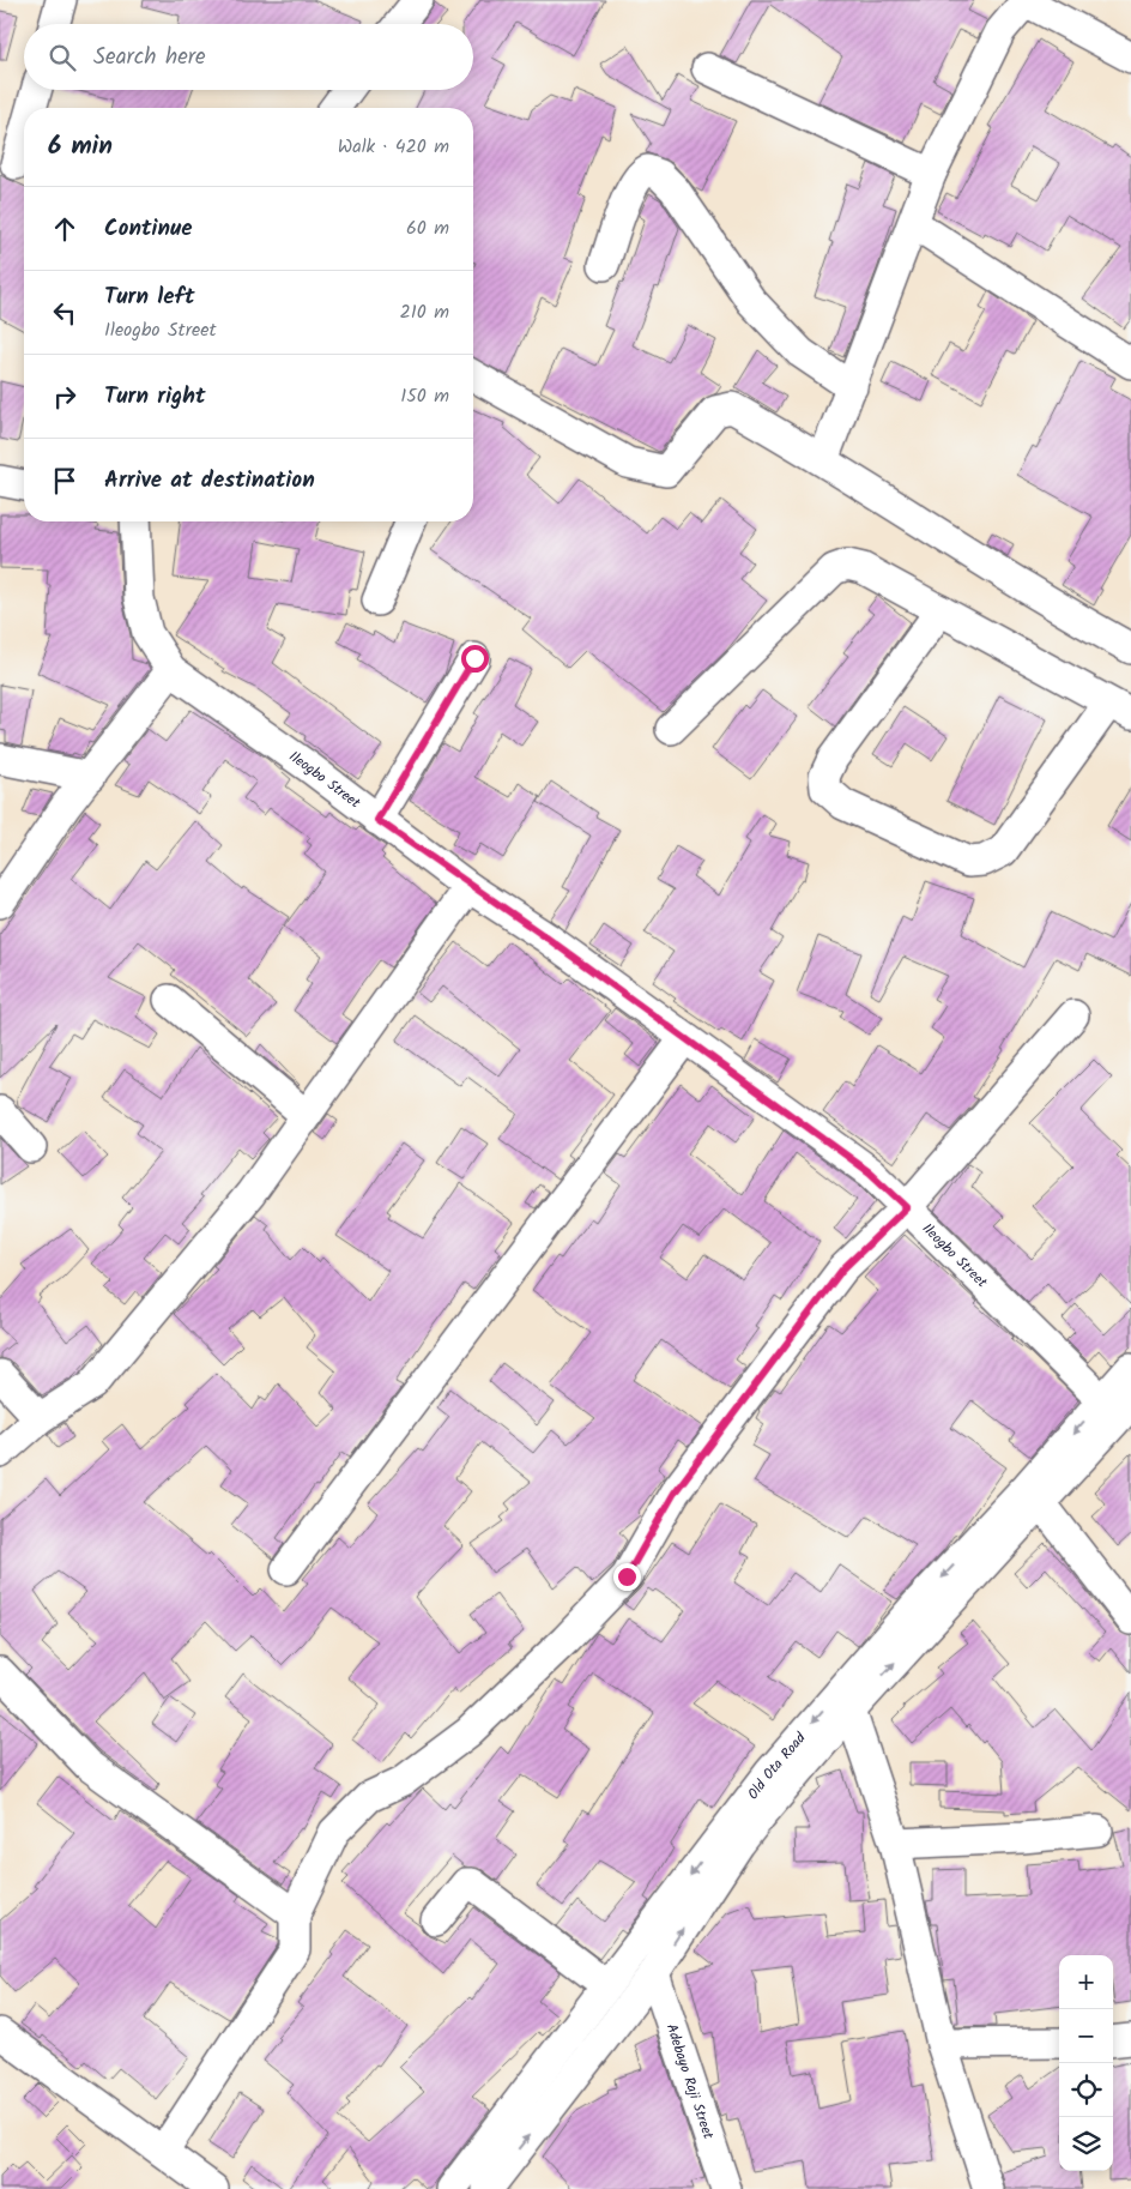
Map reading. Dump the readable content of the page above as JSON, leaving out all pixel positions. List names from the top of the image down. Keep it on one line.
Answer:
{"streets":{"street":["Ileogbo Street","Old Ota Road","Adebayo Raji Street"]},"crossings":[["Ileogbo Street","Old Ota Road"],["Old Ota Road","Adebayo Raji Street"]],"page":{"search":"Search here","heading":["6 min","Walk · 420 m"],"list":[["Continue","60 m"],["Turn left","Ileogbo Street","210 m"],["Turn right","150 m"],"Arrive at destination"],"map_buttons":["+","−"]}}
